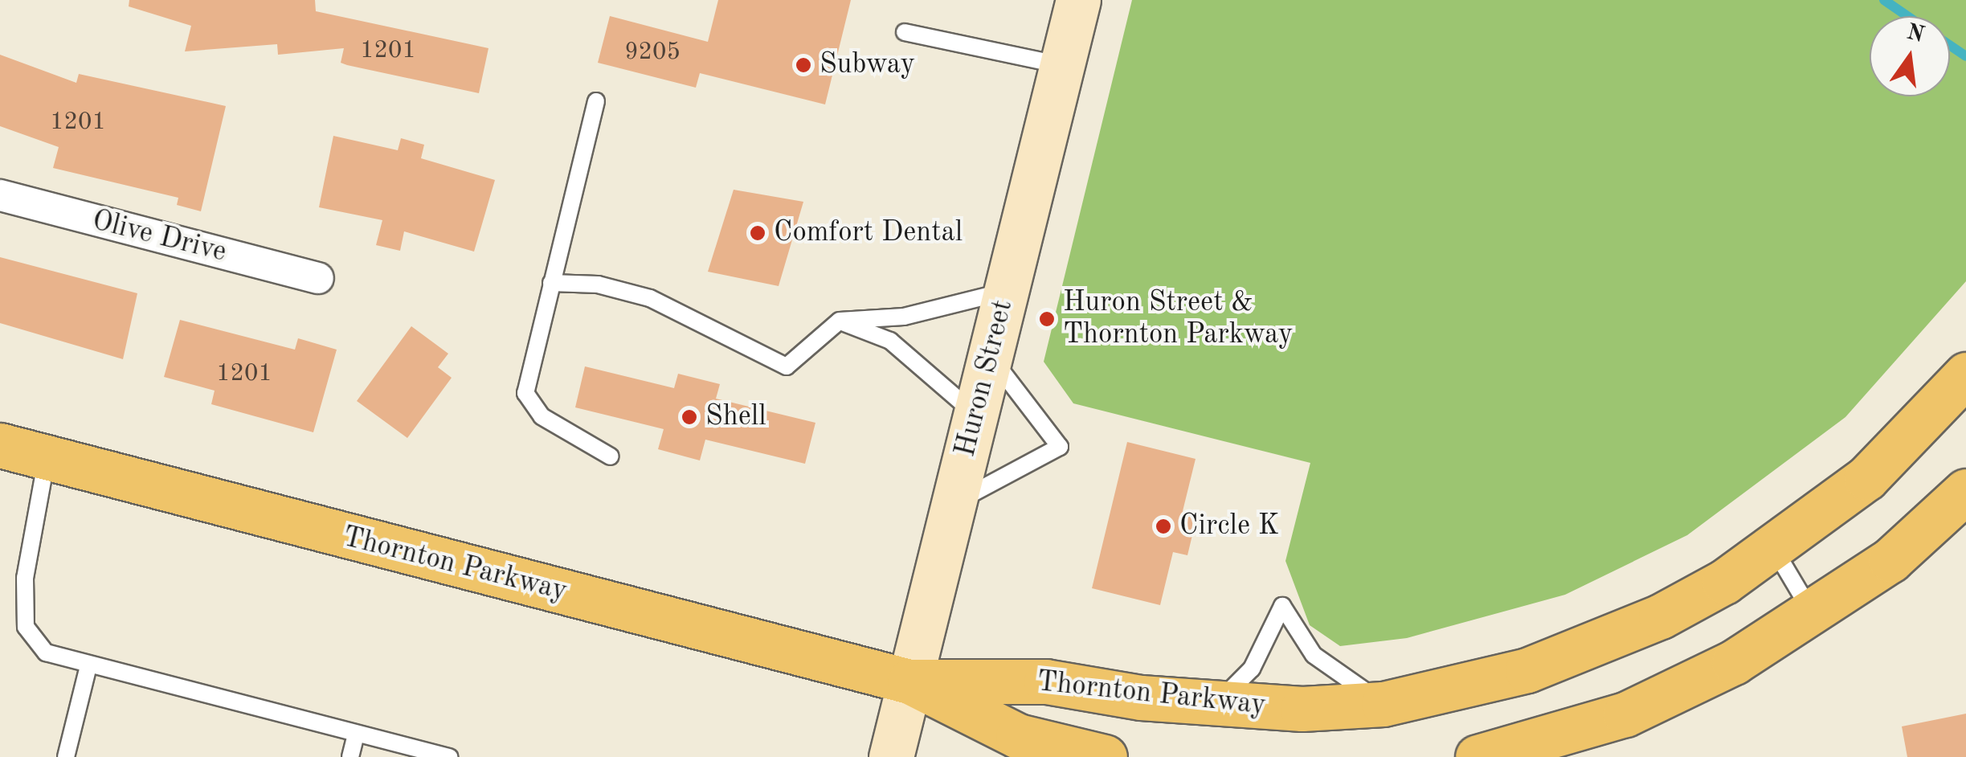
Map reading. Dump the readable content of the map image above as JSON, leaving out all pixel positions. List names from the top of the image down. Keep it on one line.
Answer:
{"streets":{"main road":["Huron Street","Thornton Parkway"],"street":["Olive Drive"]},"crossings":[["Huron Street","Thornton Parkway"]],"places":["Subway","Comfort Dental","Huron Street & Thornton Parkway","Shell","Circle K"],"house_numbers":["1201","9205","1201","1201"],"north":"top"}
